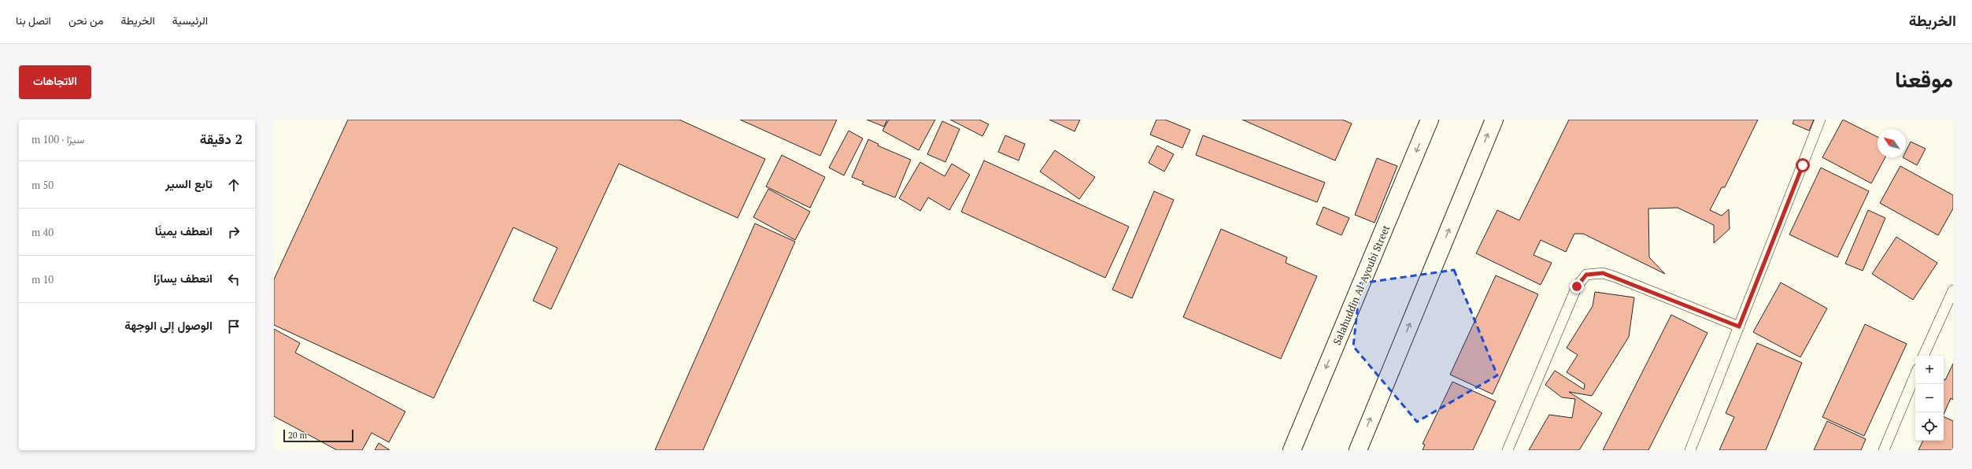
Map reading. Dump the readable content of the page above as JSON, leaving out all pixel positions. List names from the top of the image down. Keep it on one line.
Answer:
{"streets":{"street":["Salahuddin Al-Ayoubi Street"]},"scale_bar":"20 m","north":"top left","page":{"header":"الخريطة","nav":["الرئيسية","الخريطة","من نحن","اتصل بنا"],"title":"موقعنا","buttons":"الاتجاهات","heading":["2 دقيقة","سيرًا · 100 m"],"list":[["تابع السير","50 m"],["انعطف يمينًا","40 m"],["انعطف يسارًا","10 m"],"الوصول إلى الوجهة"],"map_buttons":["+","−"],"scale":"20 m"}}
